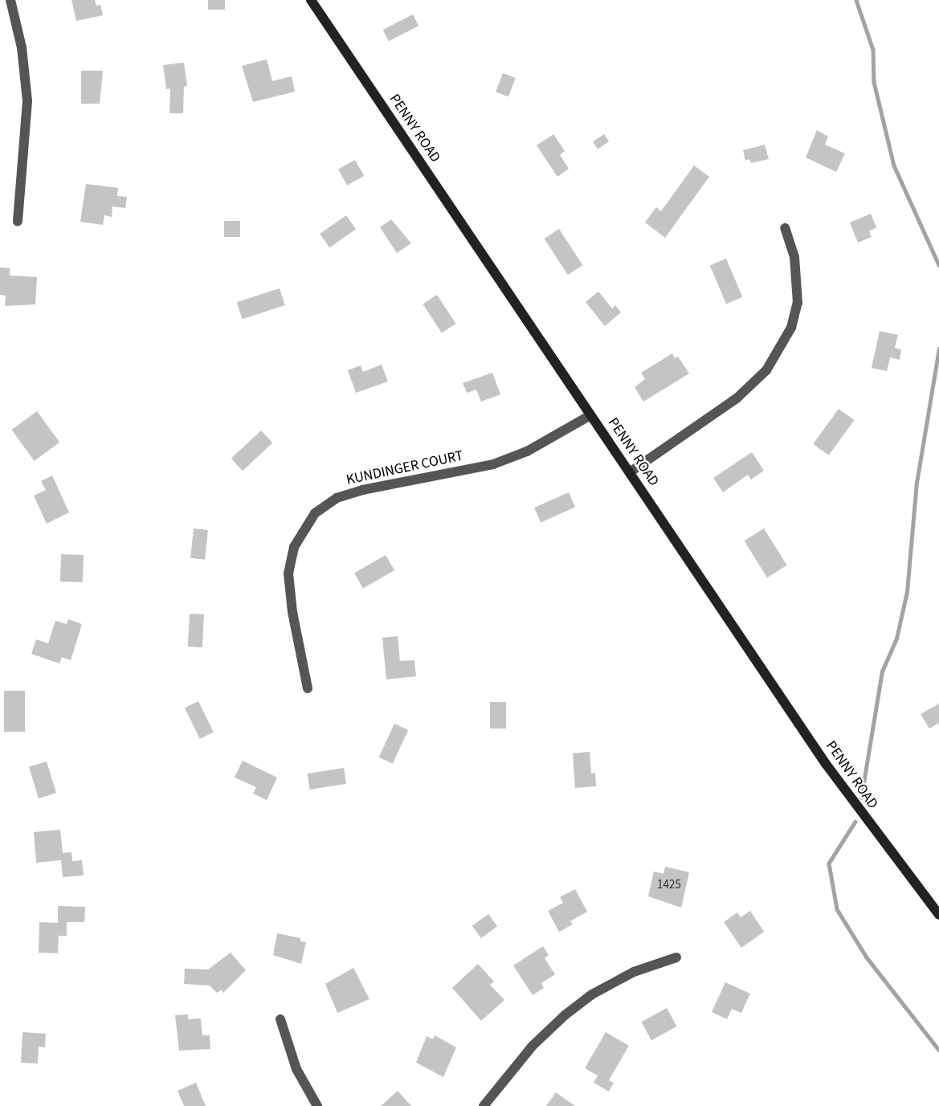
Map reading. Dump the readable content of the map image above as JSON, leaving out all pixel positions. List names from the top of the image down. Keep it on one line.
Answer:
{"streets":{"street":["PENNY ROAD","KUNDINGER COURT"]},"crossings":[["PENNY ROAD","KUNDINGER COURT"]],"house_numbers":["1425"]}
